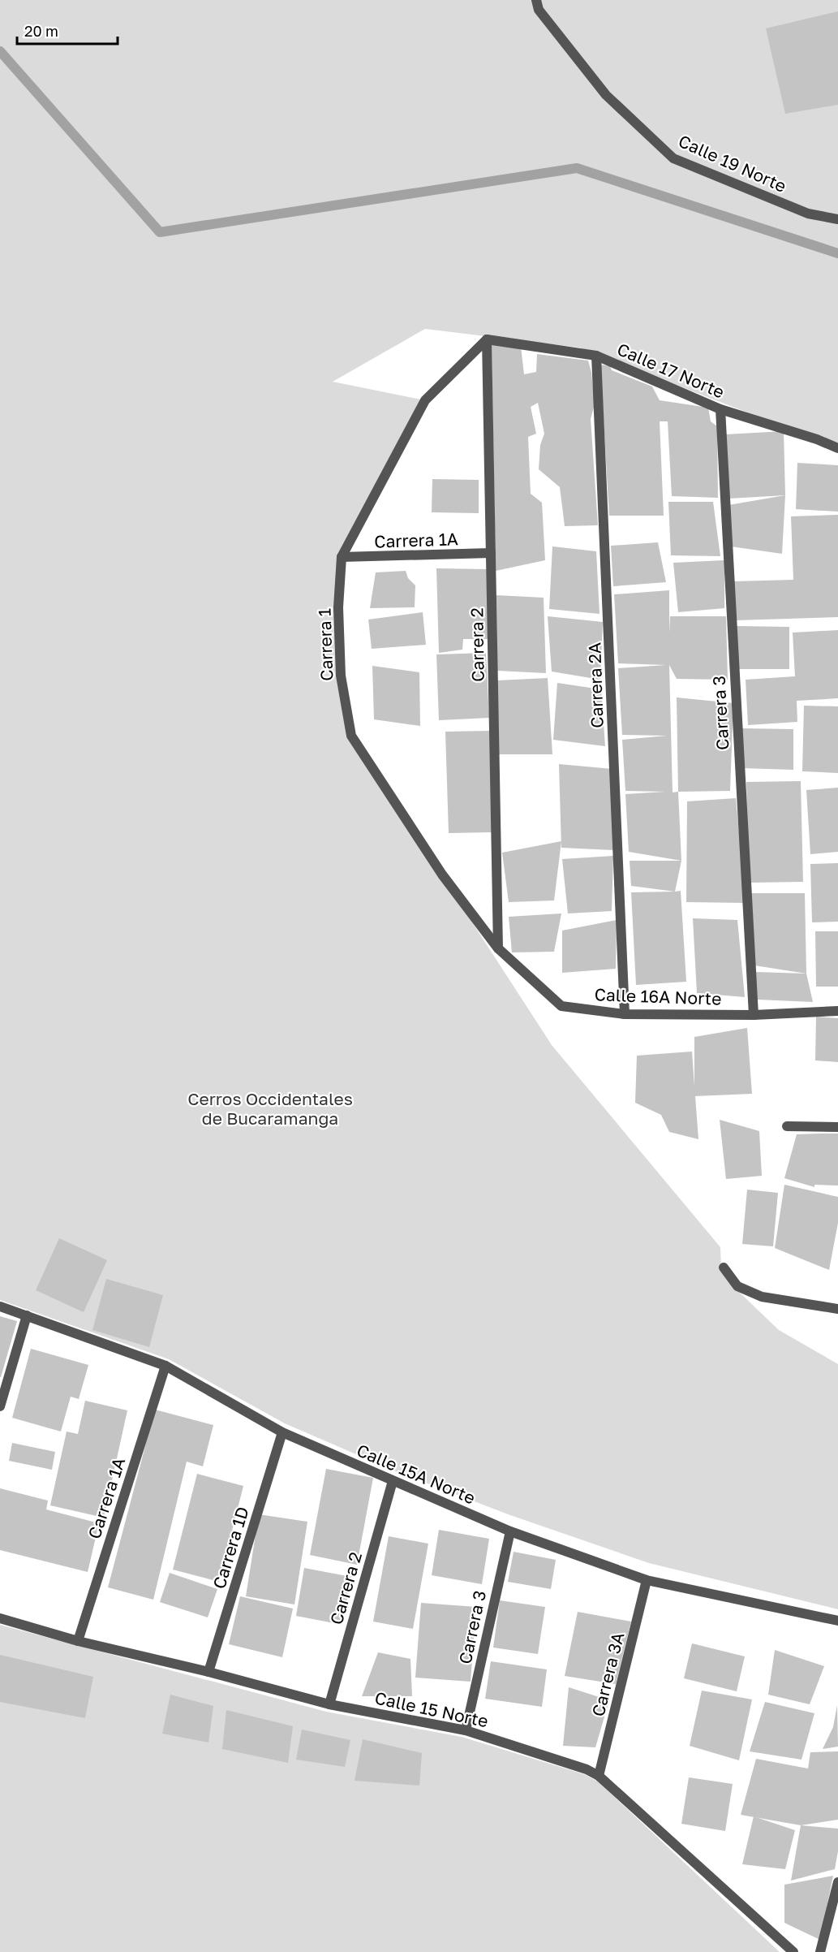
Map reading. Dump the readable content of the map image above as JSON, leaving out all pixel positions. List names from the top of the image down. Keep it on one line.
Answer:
{"streets":{"street":["Calle 19 Norte","Calle 17 Norte","Carrera 1A","Carrera 1","Carrera 2","Carrera 2A","Carrera 3","Calle 16A Norte","Calle 15A Norte","Carrera 1D","Carrera 3A","Calle 15 Norte"]},"crossings":[["Calle 17 Norte","Carrera 1"],["Calle 17 Norte","Carrera 2"],["Calle 17 Norte","Carrera 2A"],["Calle 17 Norte","Carrera 3"],["Carrera 1A","Carrera 1"],["Carrera 1A","Carrera 2"],["Carrera 1A","Calle 15A Norte"],["Carrera 1A","Calle 15 Norte"],["Carrera 1","Carrera 2"],["Carrera 1","Calle 16A Norte"],["Carrera 2","Calle 16A Norte"],["Carrera 2","Calle 15A Norte"],["Carrera 2","Calle 15 Norte"],["Carrera 2A","Calle 16A Norte"],["Carrera 3","Calle 16A Norte"],["Carrera 3","Calle 15A Norte"],["Carrera 3","Calle 15 Norte"],["Calle 15A Norte","Carrera 1D"],["Calle 15A Norte","Carrera 3A"],["Carrera 1D","Calle 15 Norte"],["Carrera 3A","Calle 15 Norte"]],"parks":["Cerros Occidentales de Bucaramanga"],"scale_bar":"20 m"}
